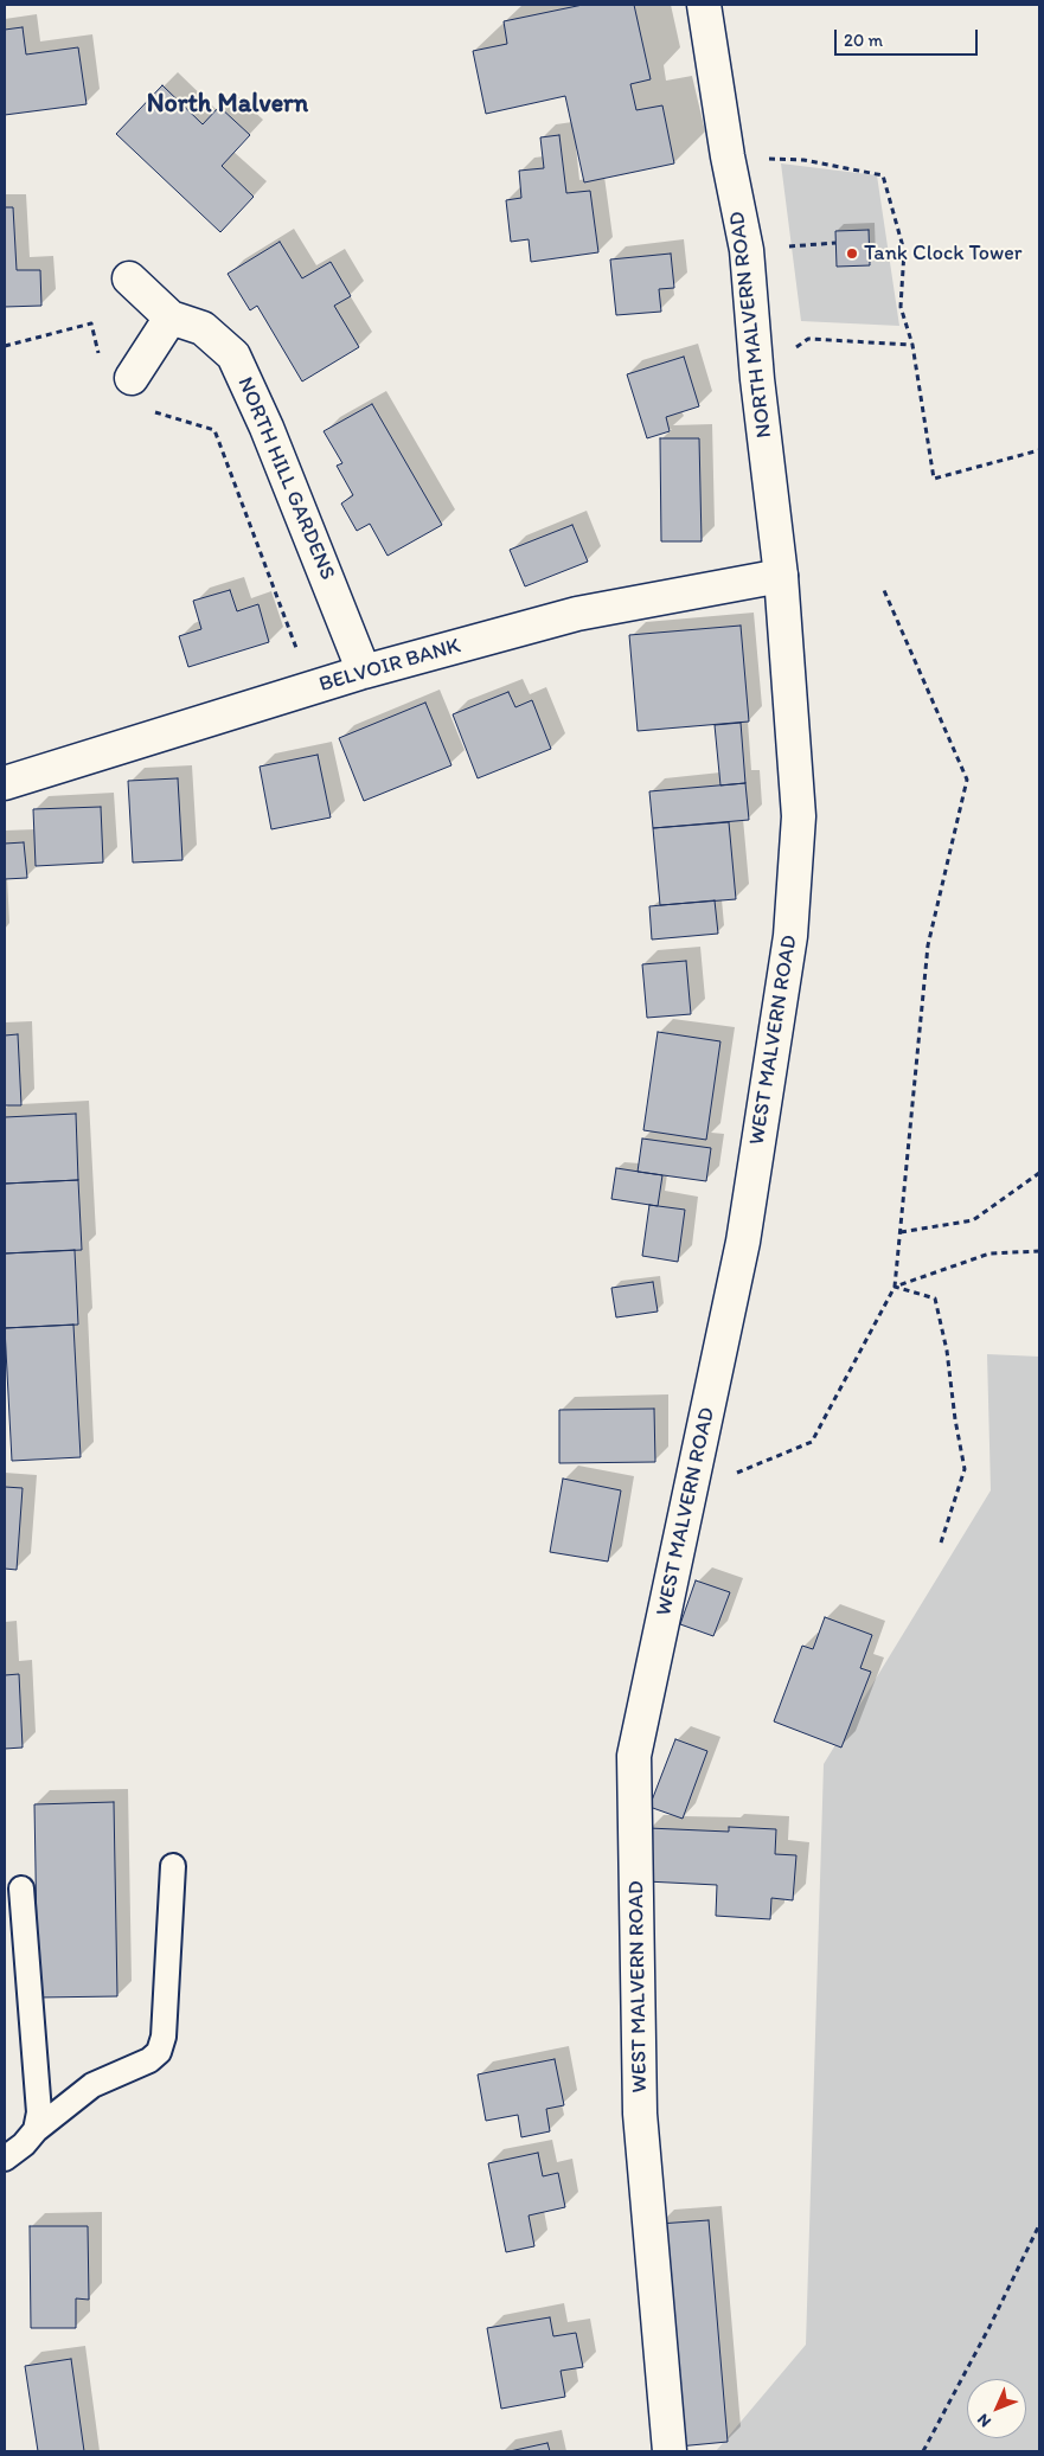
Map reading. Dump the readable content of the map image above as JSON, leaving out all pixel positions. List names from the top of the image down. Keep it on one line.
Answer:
{"streets":{"main road":["NORTH MALVERN ROAD","NORTH HILL GARDENS","BELVOIR BANK","WEST MALVERN ROAD"]},"crossings":[["NORTH MALVERN ROAD","BELVOIR BANK"],["NORTH MALVERN ROAD","WEST MALVERN ROAD"],["NORTH HILL GARDENS","BELVOIR BANK"],["BELVOIR BANK","WEST MALVERN ROAD"]],"districts":["North Malvern"],"places":["Tank Clock Tower"],"scale_bar":"20 m","north":"bottom left"}
